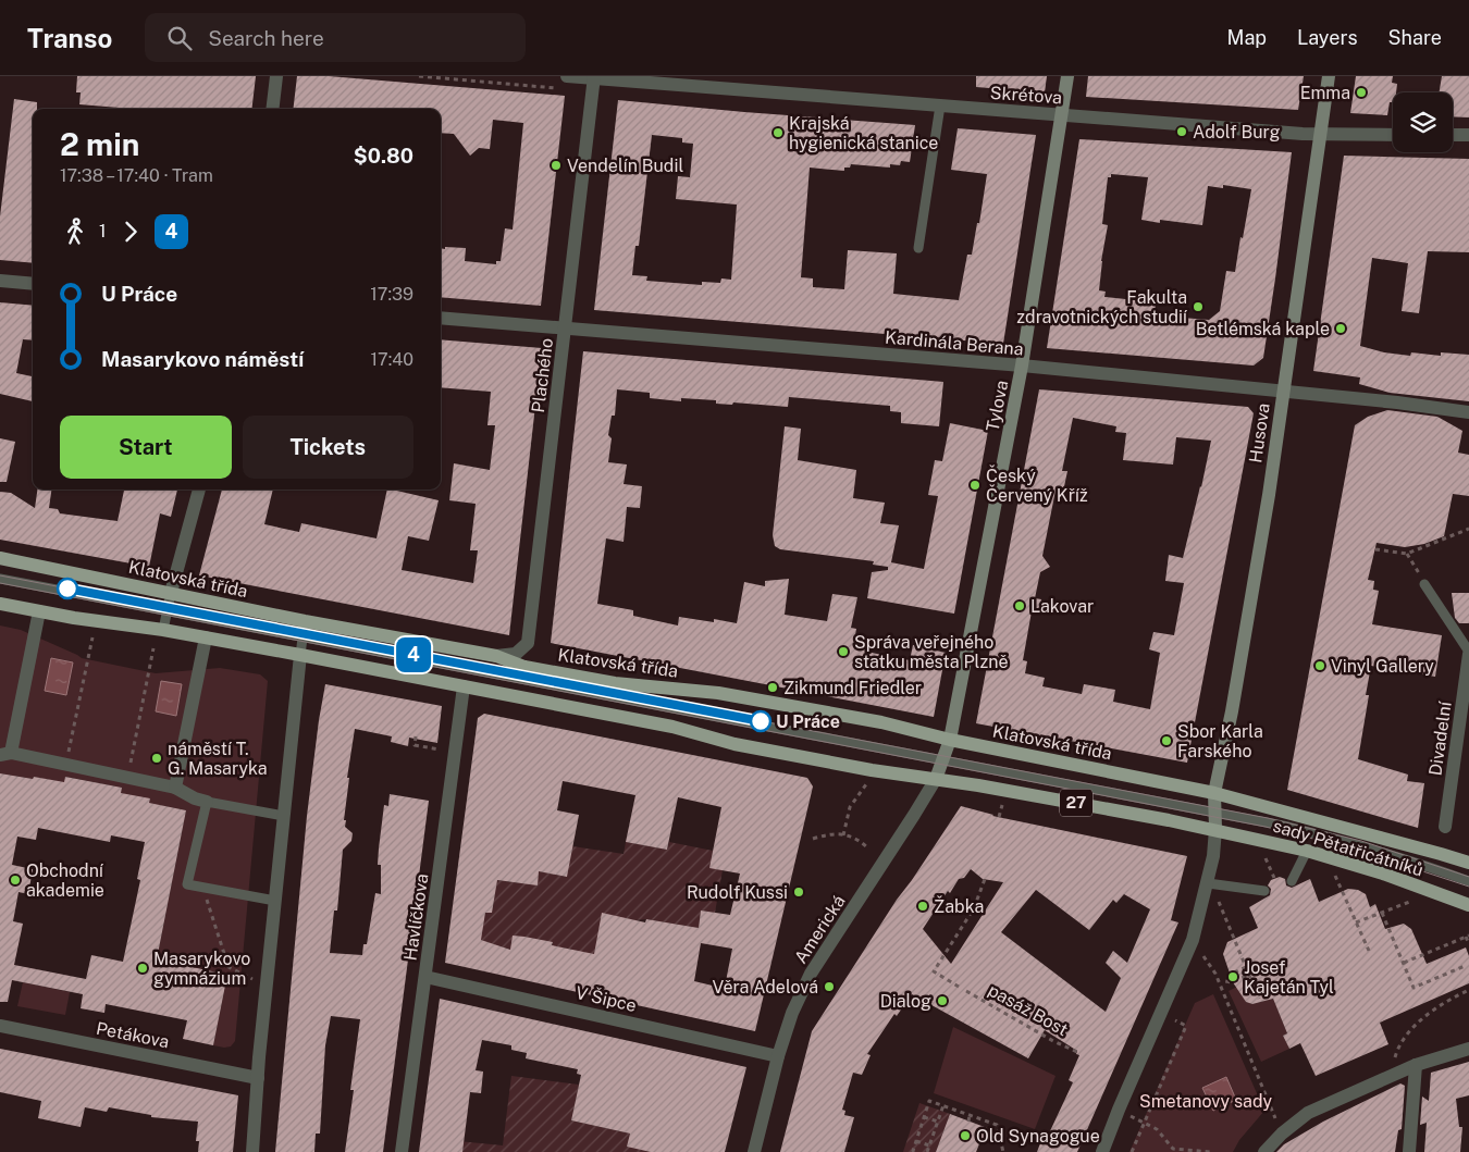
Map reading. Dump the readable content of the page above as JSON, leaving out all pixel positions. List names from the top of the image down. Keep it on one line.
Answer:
{"streets":{"main road":["Klatovská třída","27","sady Pětatřicátníků"],"street":["Skrétova","Kardinála Berana","Plachého","Tylova","Husova","Divadelní","Havlíčkova","Americká","V Šipce","Petákova"],"path":["pasáž Bost"]},"crossings":[["Skrétova","Plachého"],["Skrétova","Tylova"],["Skrétova","Husova"],["Kardinála Berana","Plachého"],["Kardinála Berana","Tylova"],["Kardinála Berana","Husova"],["Plachého","Klatovská třída"],["Tylova","Klatovská třída"],["Tylova","Americká"],["Husova","Klatovská třída"],["Husova","sady Pětatřicátníků"],["Klatovská třída","sady Pětatřicátníků"],["Klatovská třída","Americká"],["27","sady Pětatřicátníků"],["27","Havlíčkova"],["27","Americká"],["Havlíčkova","V Šipce"],["Americká","V Šipce"]],"parks":["Smetanovy sady"],"places":["Emma","Adolf Burg","Krajská hygienická stanice","Vendelín Budil","Fakulta zdravotnických studií","Betlémská kaple","Český Červený Kříž","Lakovar","Správa veřejného statku města Plzně","Vinyl Gallery","Zikmund Friedler","U Práce","Sbor Karla Farského","náměstí T. G. Masaryka","Obchodní akademie","Rudolf Kussi","Žabka","Masarykovo gymnázium","Josef Kajetán Tyl","Věra Adelová","Dialog","Old Synagogue"],"lines":["tram line 4"],"page":{"header":"Transo","search":"Search here","nav":["Map","Layers","Share"],"on_map":"4","heading":["2 min","17:38 – 17:40 · Tram","$0.80"],"legs":["1","4"],"list":[{"name":"U Práce","value":"17:39"},{"name":"Masarykovo náměstí","value":"17:40"}],"buttons":["Start","Tickets"]}}
